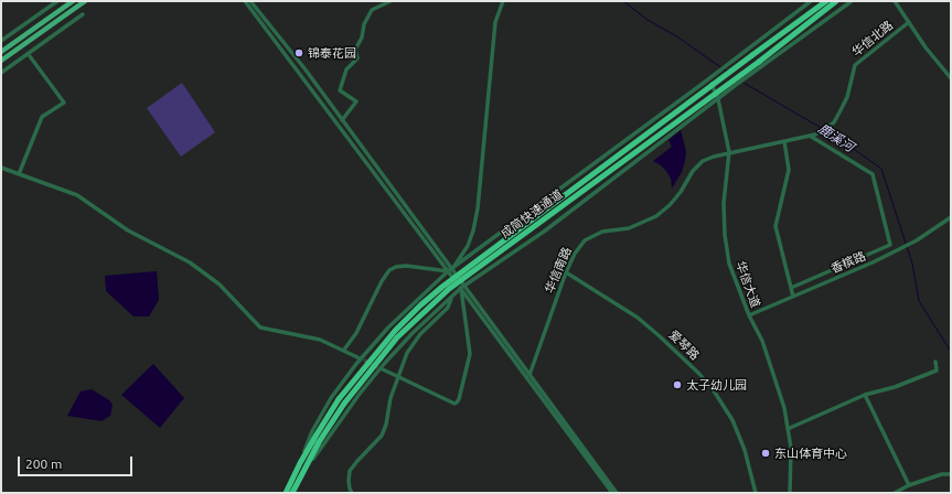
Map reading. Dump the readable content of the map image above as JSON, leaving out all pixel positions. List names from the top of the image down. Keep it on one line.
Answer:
{"streets":{"highway":["成简快速通道"],"street":["华信北路","香槟路","华信南路","华信大道","爱琴路"]},"crossings":[["华信北路","华信南路"],["香槟路","华信大道"],["华信南路","华信大道"],["华信南路","爱琴路"]],"water":["鹿溪河"],"places":["锦泰花园","太子幼儿园","东山体育中心"],"scale_bar":"200 m"}
